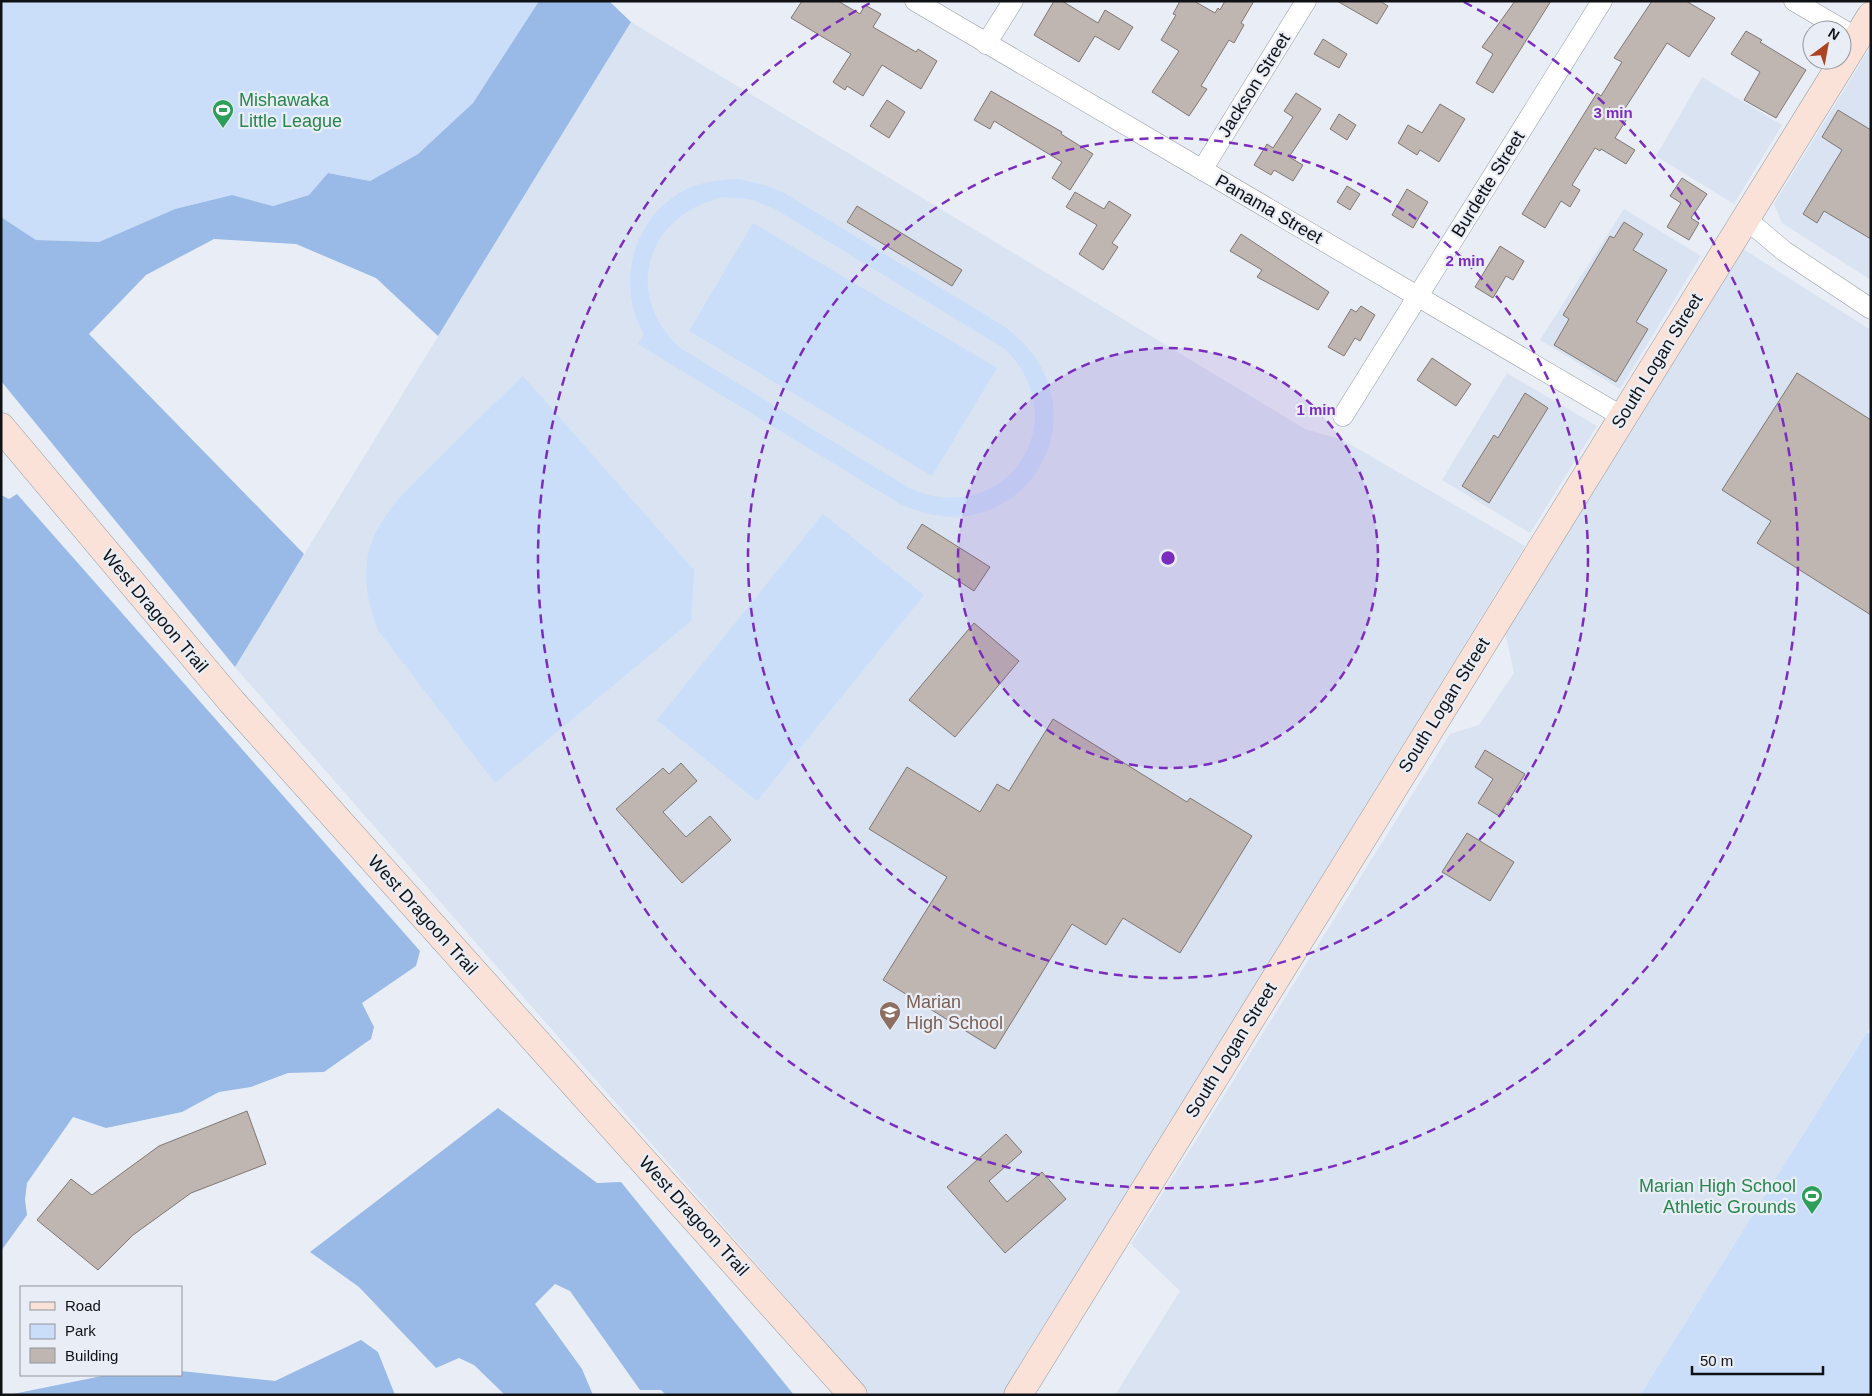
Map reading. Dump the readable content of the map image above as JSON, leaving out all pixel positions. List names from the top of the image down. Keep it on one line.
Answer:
{"streets":{"street":["Jackson Street","Burdette Street","Panama Street","South Logan Street","West Dragoon Trail"]},"crossings":[["Jackson Street","Panama Street"],["Burdette Street","Panama Street"],["Panama Street","South Logan Street"]],"places":{"sports":["Mishawaka Little League","Marian High School Athletic Grounds"],"school or university":["Marian High School"]},"legend":["Road","Park","Building"],"scale_bar":"50 m","north":"top right","rings":["3 min","2 min","1 min"]}
